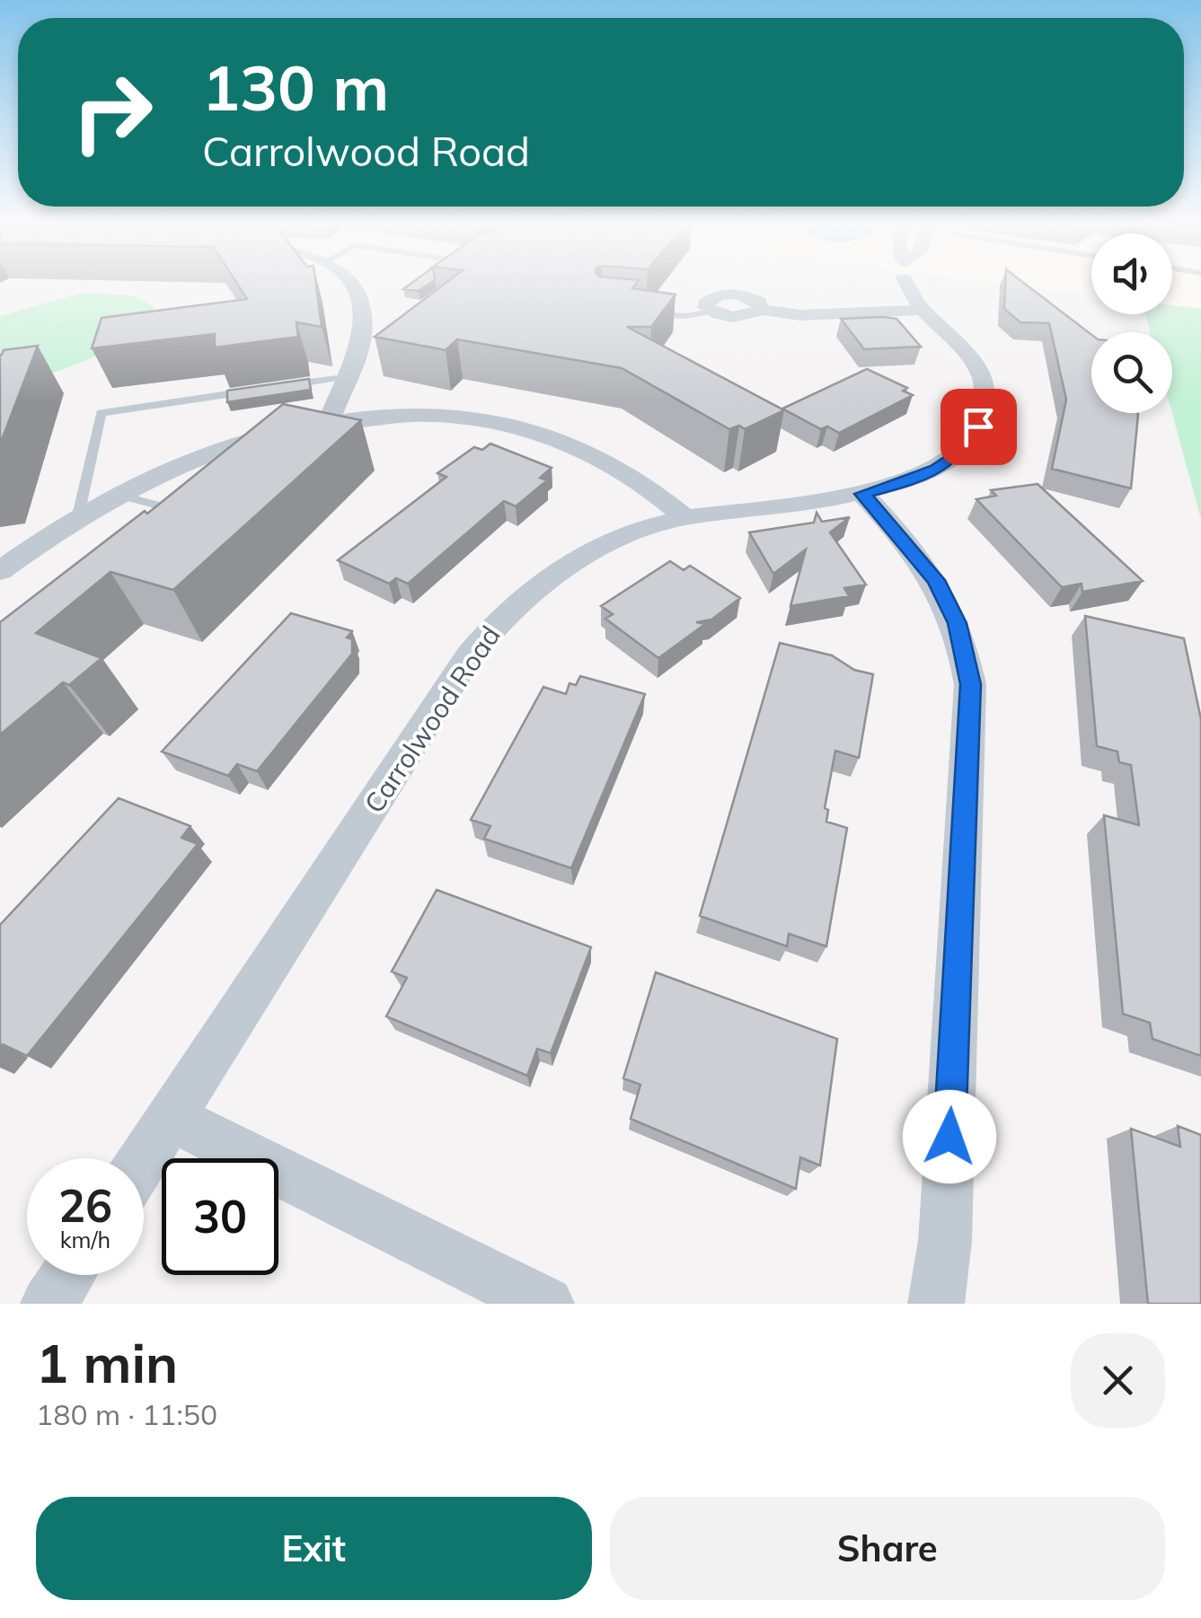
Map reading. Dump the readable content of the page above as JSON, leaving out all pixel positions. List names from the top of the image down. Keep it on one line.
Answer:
{"streets":{"street":["Carrolwood Road"]},"page":{"turn":["130 m","Carrolwood Road"],"speed":"26 km/h","limit":"30","heading":["1 min","180 m · 11:50"],"buttons":["Exit","Share"]}}
